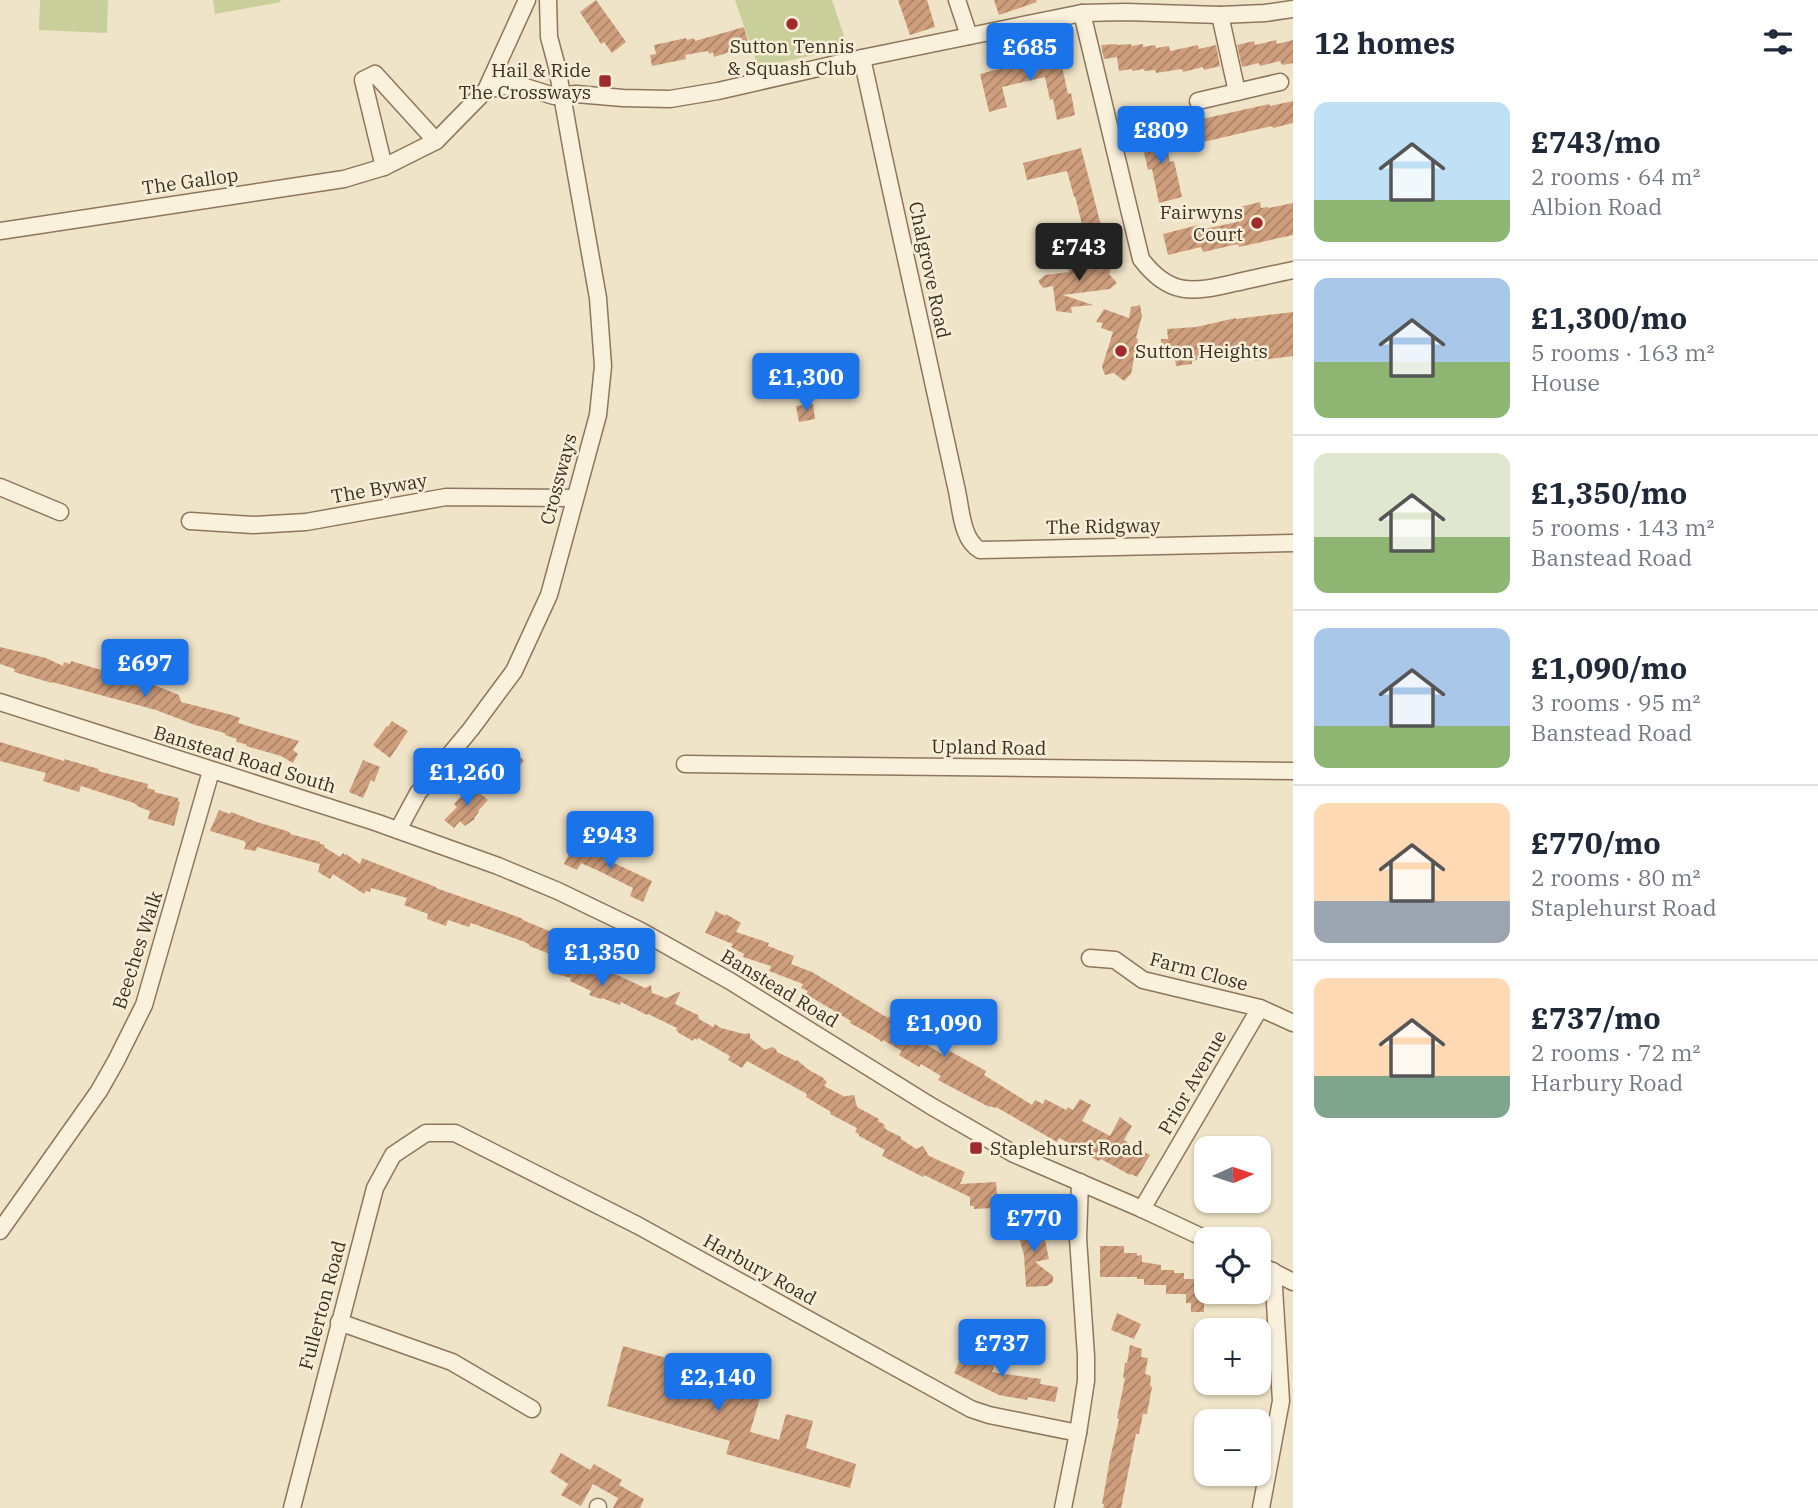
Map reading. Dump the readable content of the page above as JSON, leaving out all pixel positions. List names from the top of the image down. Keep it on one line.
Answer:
{"streets":{"street":["The Gallop","Chalgrove Road","Crossways","The Byway","The Ridgway","Upland Road","Banstead Road South","Beeches Walk","Farm Close","Banstead Road","Prior Avenue","Harbury Road","Fullerton Road"]},"crossings":[["Chalgrove Road","The Ridgway"],["Crossways","The Byway"],["Crossways","Banstead Road South"],["Crossways","Banstead Road"],["Banstead Road South","Beeches Walk"],["Banstead Road South","Banstead Road"],["Farm Close","Prior Avenue"],["Banstead Road","Prior Avenue"],["Harbury Road","Fullerton Road"]],"places":{"other":["Sutton Tennis & Squash Club","Fairwyns Court","Sutton Heights"],"transit":["Hail & Ride The Crossways","Staplehurst Road"]},"north":"right","page":{"heading":"12 homes","price":["£685","£809","£743","£1,300","£697","£1,260","£943","£1,350","£1,090","£770","£737","£2,140"],"list":[{"name":"£743/mo","note":"2 rooms · 64 m² · Albion Road"},{"name":"£1,300/mo","note":"5 rooms · 163 m² · House"},{"name":"£1,350/mo","note":"5 rooms · 143 m² · Banstead Road"},{"name":"£1,090/mo","note":"3 rooms · 95 m² · Banstead Road"},{"name":"£770/mo","note":"2 rooms · 80 m² · Staplehurst Road"},{"name":"£737/mo","note":"2 rooms · 72 m² · Harbury Road"}],"map_buttons":["+","−"]}}
